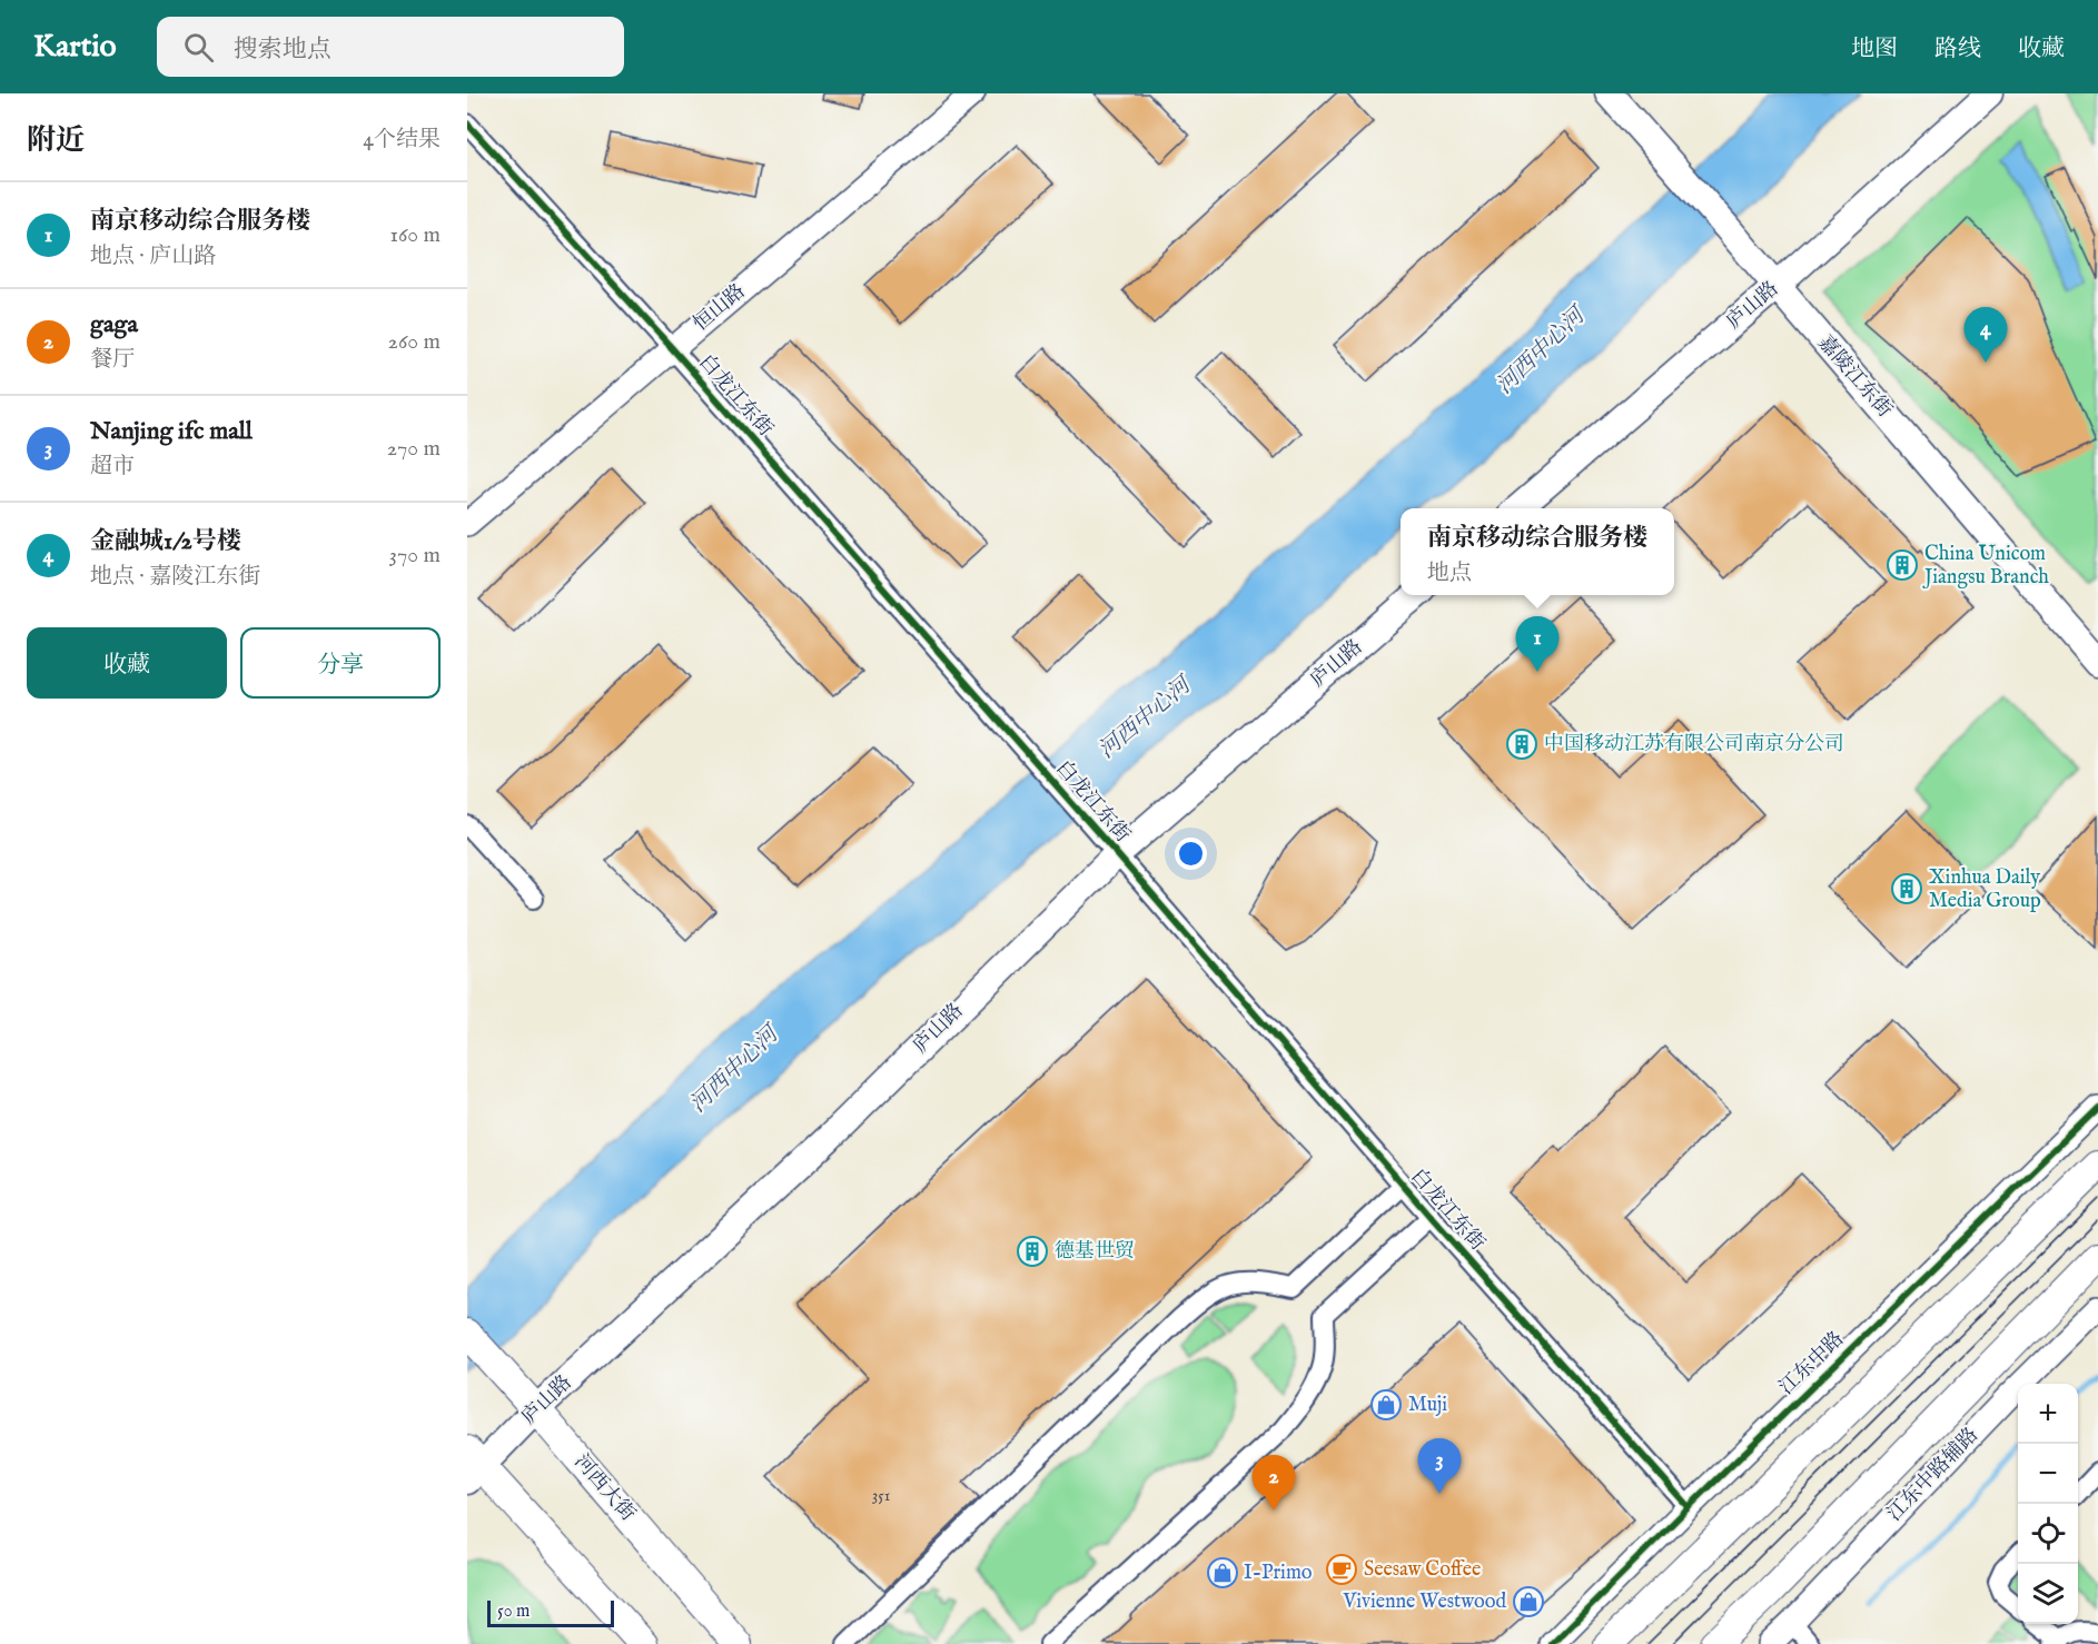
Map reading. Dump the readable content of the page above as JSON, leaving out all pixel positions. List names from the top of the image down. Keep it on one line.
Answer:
{"streets":{"main road":["庐山路","嘉陵江东街","河西大街"],"street":["恒山路","白龙江东街","江东中路","江东中路辅路"]},"crossings":[["庐山路","嘉陵江东街"],["庐山路","白龙江东街"],["庐山路","河西大街"],["恒山路","白龙江东街"],["白龙江东街","江东中路"]],"water":["河西中心河"],"places":{"building":["China Unicom Jiangsu Branch","中国移动江苏有限公司南京分公司","Xinhua Daily Media Group","德基世贸"],"shop":["Muji","I-Primo","Vivienne Westwood"],"cafe":["Seesaw Coffee"]},"house_numbers":["351"],"scale_bar":"50 m","page":{"header":"Kartio","search":"搜索地点","nav":["地图","路线","收藏"],"heading":["附近","4个结果"],"list":[{"mark":"1","name":"南京移动综合服务楼","note":"地点 · 庐山路","value":"160 m"},{"mark":"2","name":"gaga","note":"餐厅","value":"260 m"},{"mark":"3","name":"Nanjing ifc mall","note":"超市","value":"270 m"},{"mark":"4","name":"金融城1/2号楼","note":"地点 · 嘉陵江东街","value":"370 m"}],"pins":["4","1","3","2"],"popup":["南京移动综合服务楼","地点"],"buttons":["收藏","分享"],"map_buttons":["+","−"],"scale":"50 m"}}
